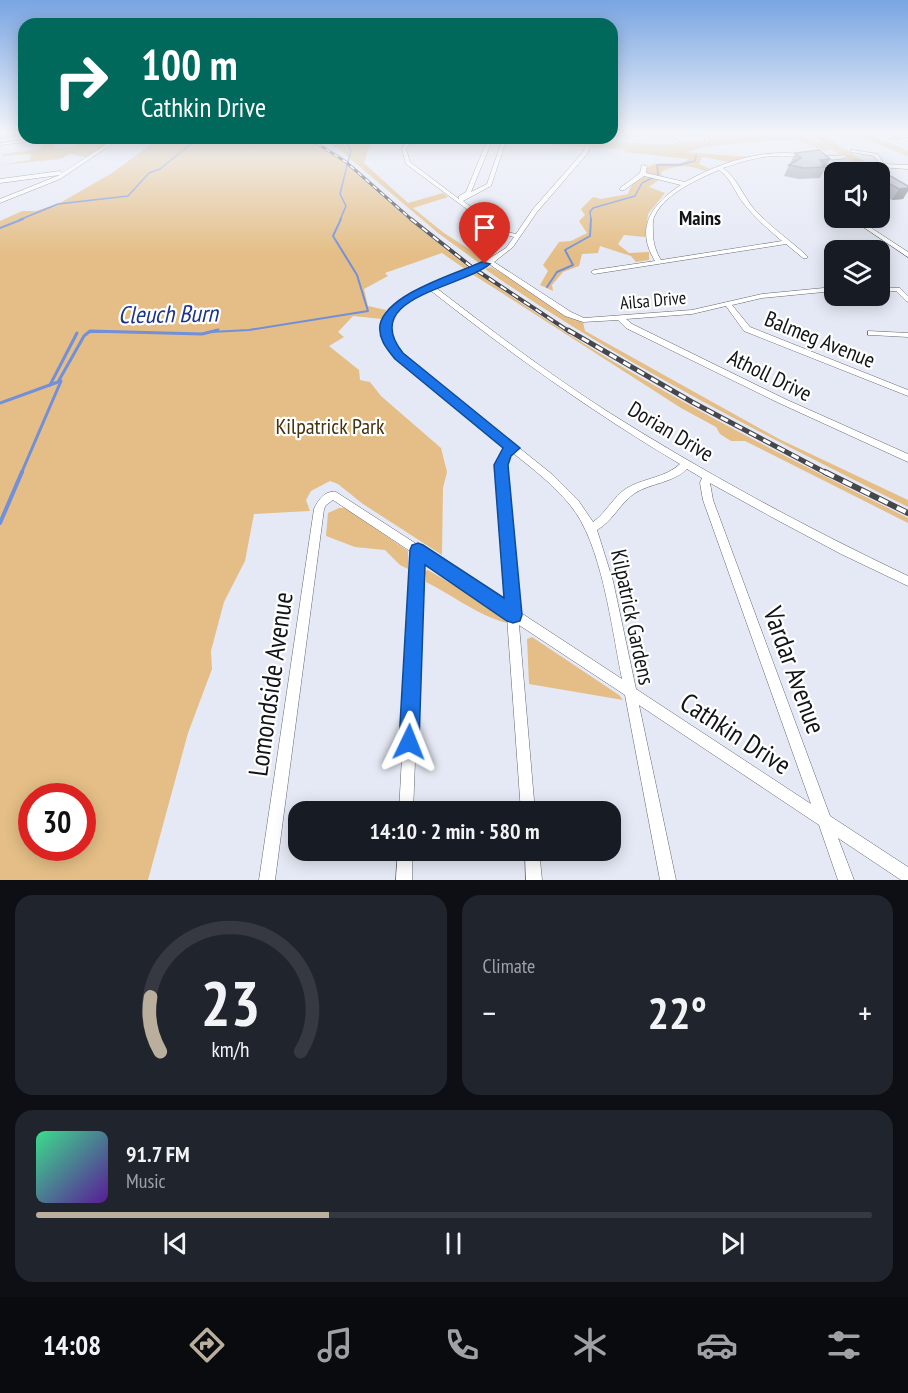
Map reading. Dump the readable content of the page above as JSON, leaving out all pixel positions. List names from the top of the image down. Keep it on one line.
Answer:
{"streets":{"street":["Ailsa Drive","Balmeg Avenue","Atholl Drive","Dorian Drive","Kilpatrick Gardens","Vardar Avenue","Lomondside Avenue","Cathkin Drive"]},"crossings":[["Ailsa Drive","Balmeg Avenue"],["Ailsa Drive","Atholl Drive"],["Ailsa Drive","Kilpatrick Gardens"],["Dorian Drive","Kilpatrick Gardens"],["Dorian Drive","Vardar Avenue"],["Kilpatrick Gardens","Cathkin Drive"],["Vardar Avenue","Cathkin Drive"],["Lomondside Avenue","Cathkin Drive"]],"districts":["Mains"],"water":["Cleuch Burn"],"parks":["Kilpatrick Park"],"page":{"turn":["100 m","Cathkin Drive"],"limit":"30","trip":"14:10 · 2 min · 580 m","tile":"Climate","heat":["−","22°","+"],"song":["91.7 FM","Music"],"tabs":"14:08","gauge":["23","km/h"]}}
